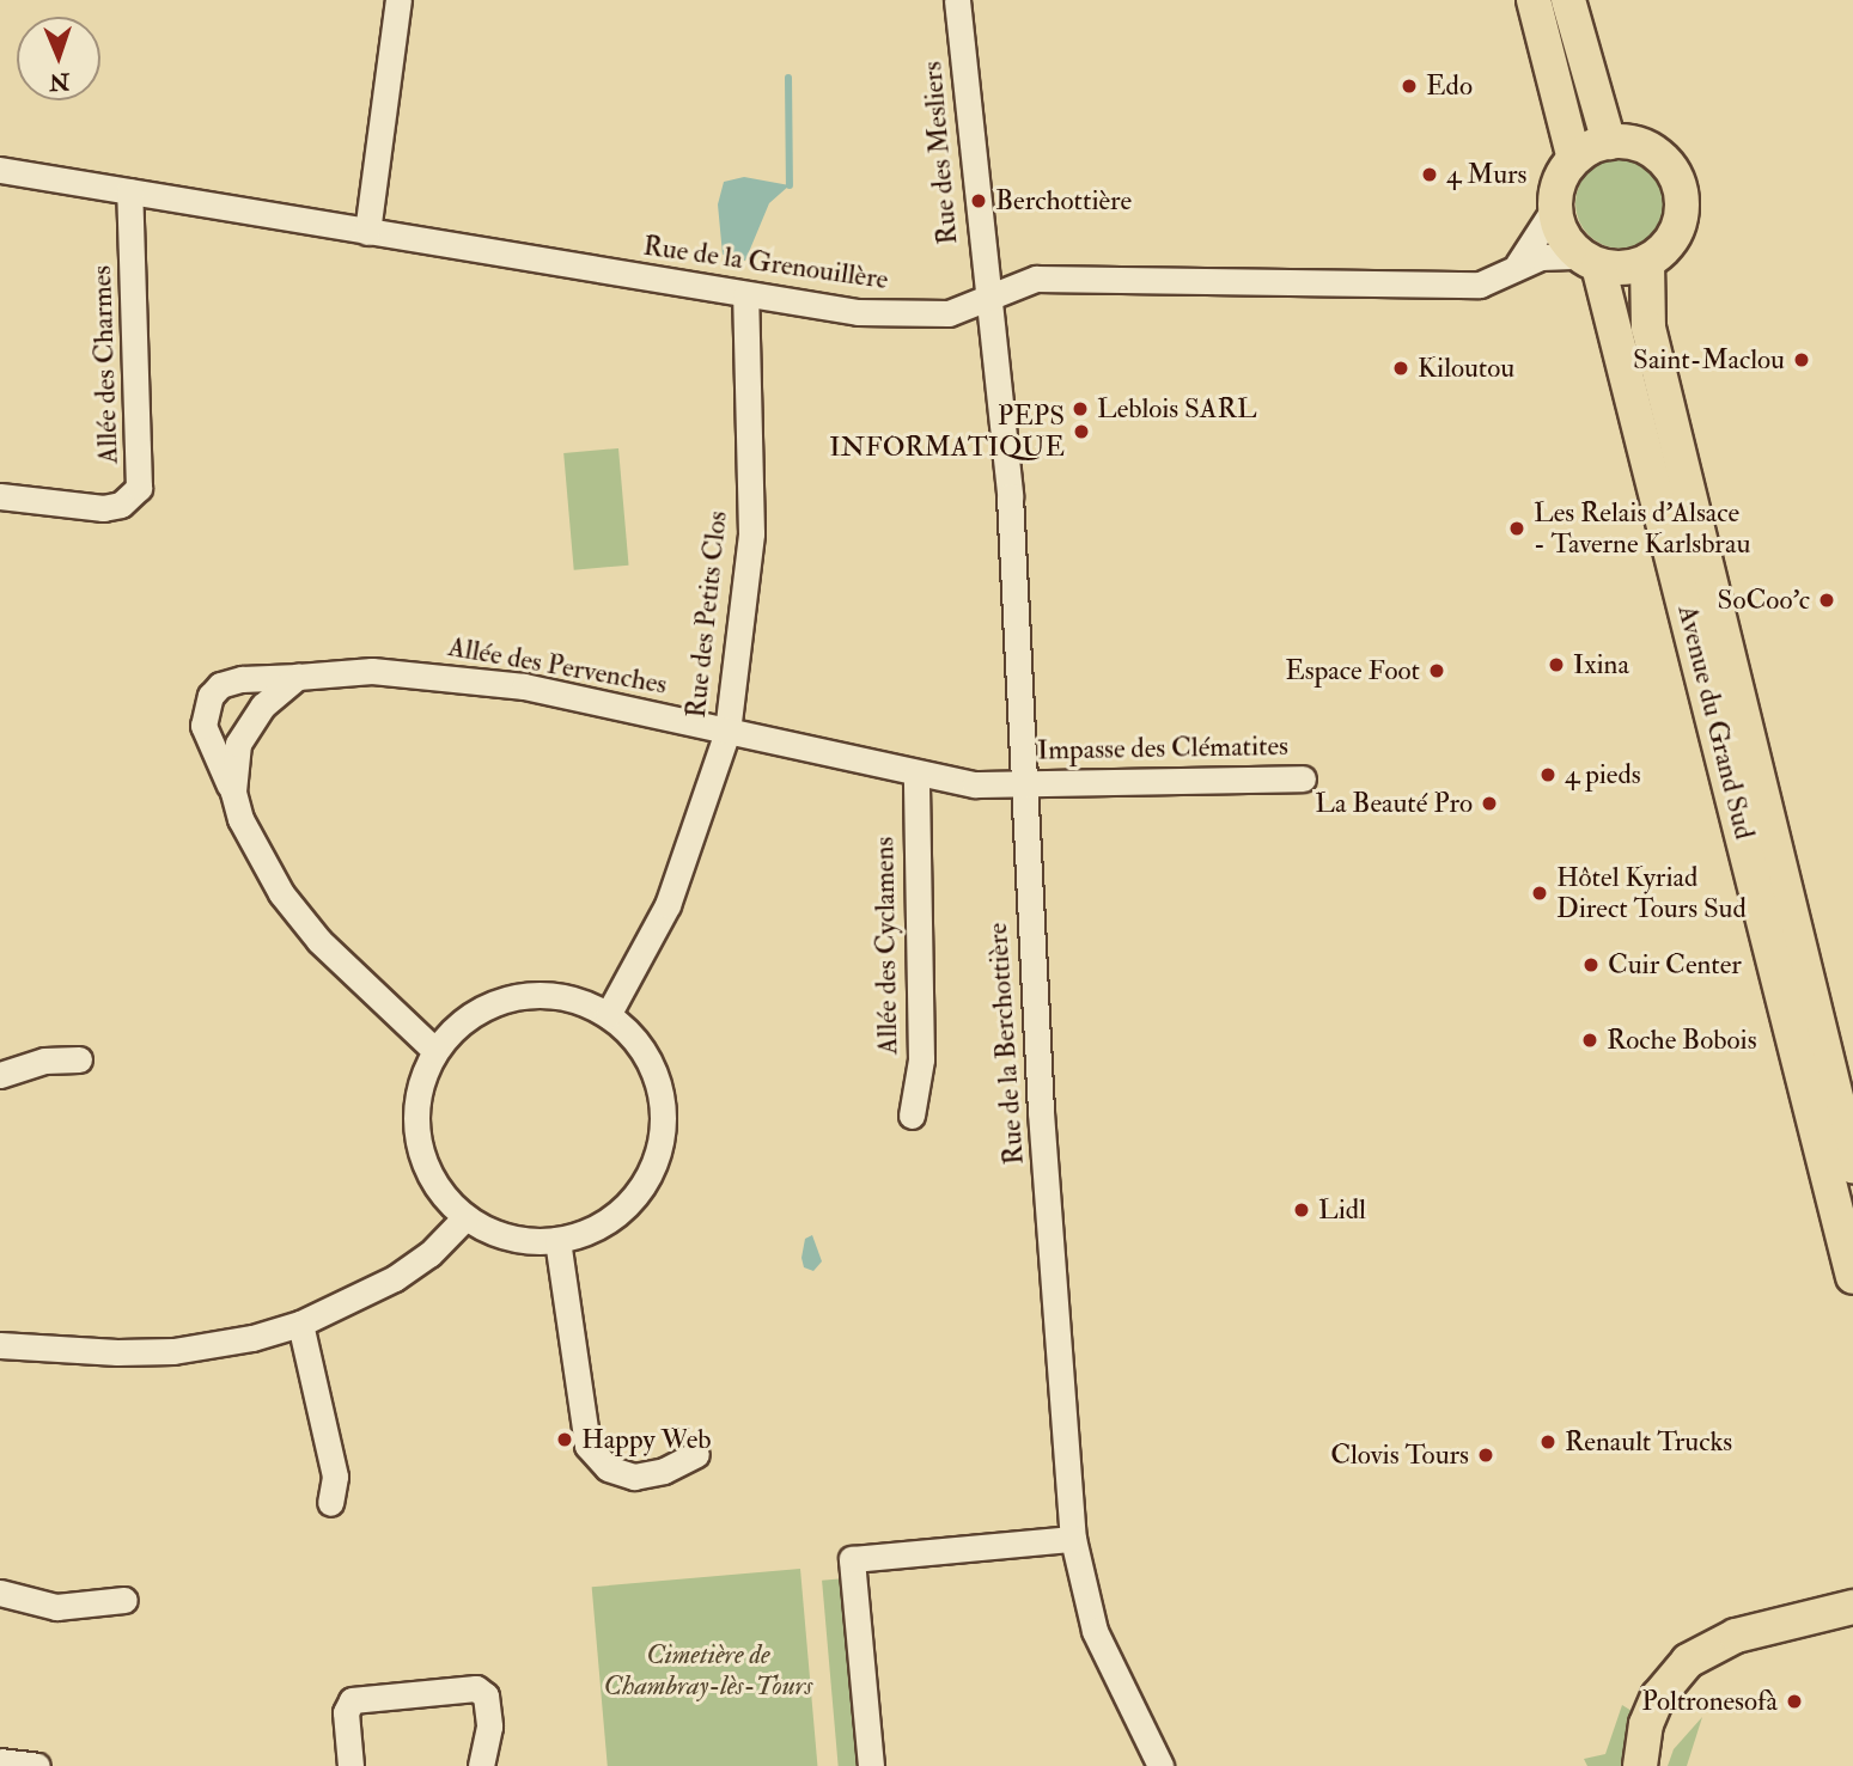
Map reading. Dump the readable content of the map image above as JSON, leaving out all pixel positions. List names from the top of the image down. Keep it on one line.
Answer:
{"streets":{"main road":["Avenue du Grand Sud"],"street":["Rue des Mesliers","Rue de la Grenouillère","Allée des Charmes","Rue des Petits Clos","Allée des Pervenches","Impasse des Clématites","Allée des Cyclamens","Rue de la Berchottière"]},"crossings":[["Rue des Mesliers","Rue de la Grenouillère"],["Rue des Mesliers","Rue de la Berchottière"],["Rue de la Grenouillère","Allée des Charmes"],["Rue de la Grenouillère","Rue des Petits Clos"],["Rue de la Grenouillère","Avenue du Grand Sud"],["Rue de la Grenouillère","Rue de la Berchottière"],["Rue des Petits Clos","Allée des Pervenches"],["Allée des Pervenches","Impasse des Clématites"],["Allée des Pervenches","Allée des Cyclamens"],["Allée des Pervenches","Rue de la Berchottière"],["Impasse des Clématites","Rue de la Berchottière"]],"parks":["Cimetière de Chambray-lès-Tours"],"places":["Edo","4 Murs","Berchottière","Saint-Maclou","Kiloutou","Leblois SARL","PEPS INFORMATIQUE","Les Relais d’Alsace - Taverne Karlsbrau","SoCoo'c","Ixina","Espace Foot","4 pieds","La Beauté Pro","Hôtel Kyriad Direct Tours Sud","Cuir Center","Roche Bobois","Lidl","Happy Web","Renault Trucks","Clovis Tours","Poltronesofà"],"north":"bottom"}
